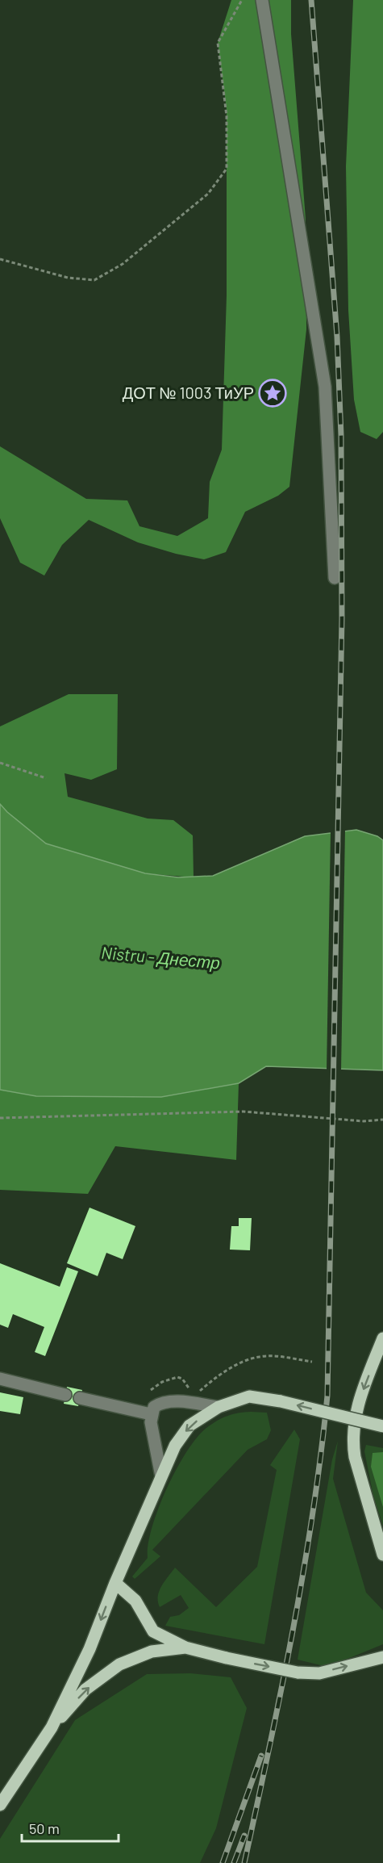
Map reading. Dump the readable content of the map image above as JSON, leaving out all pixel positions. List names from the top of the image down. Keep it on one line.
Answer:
{"water":["Nistru - Днестр"],"places":{"place":["ДОТ № 1003 ТиУР"]},"scale_bar":"50 m"}
